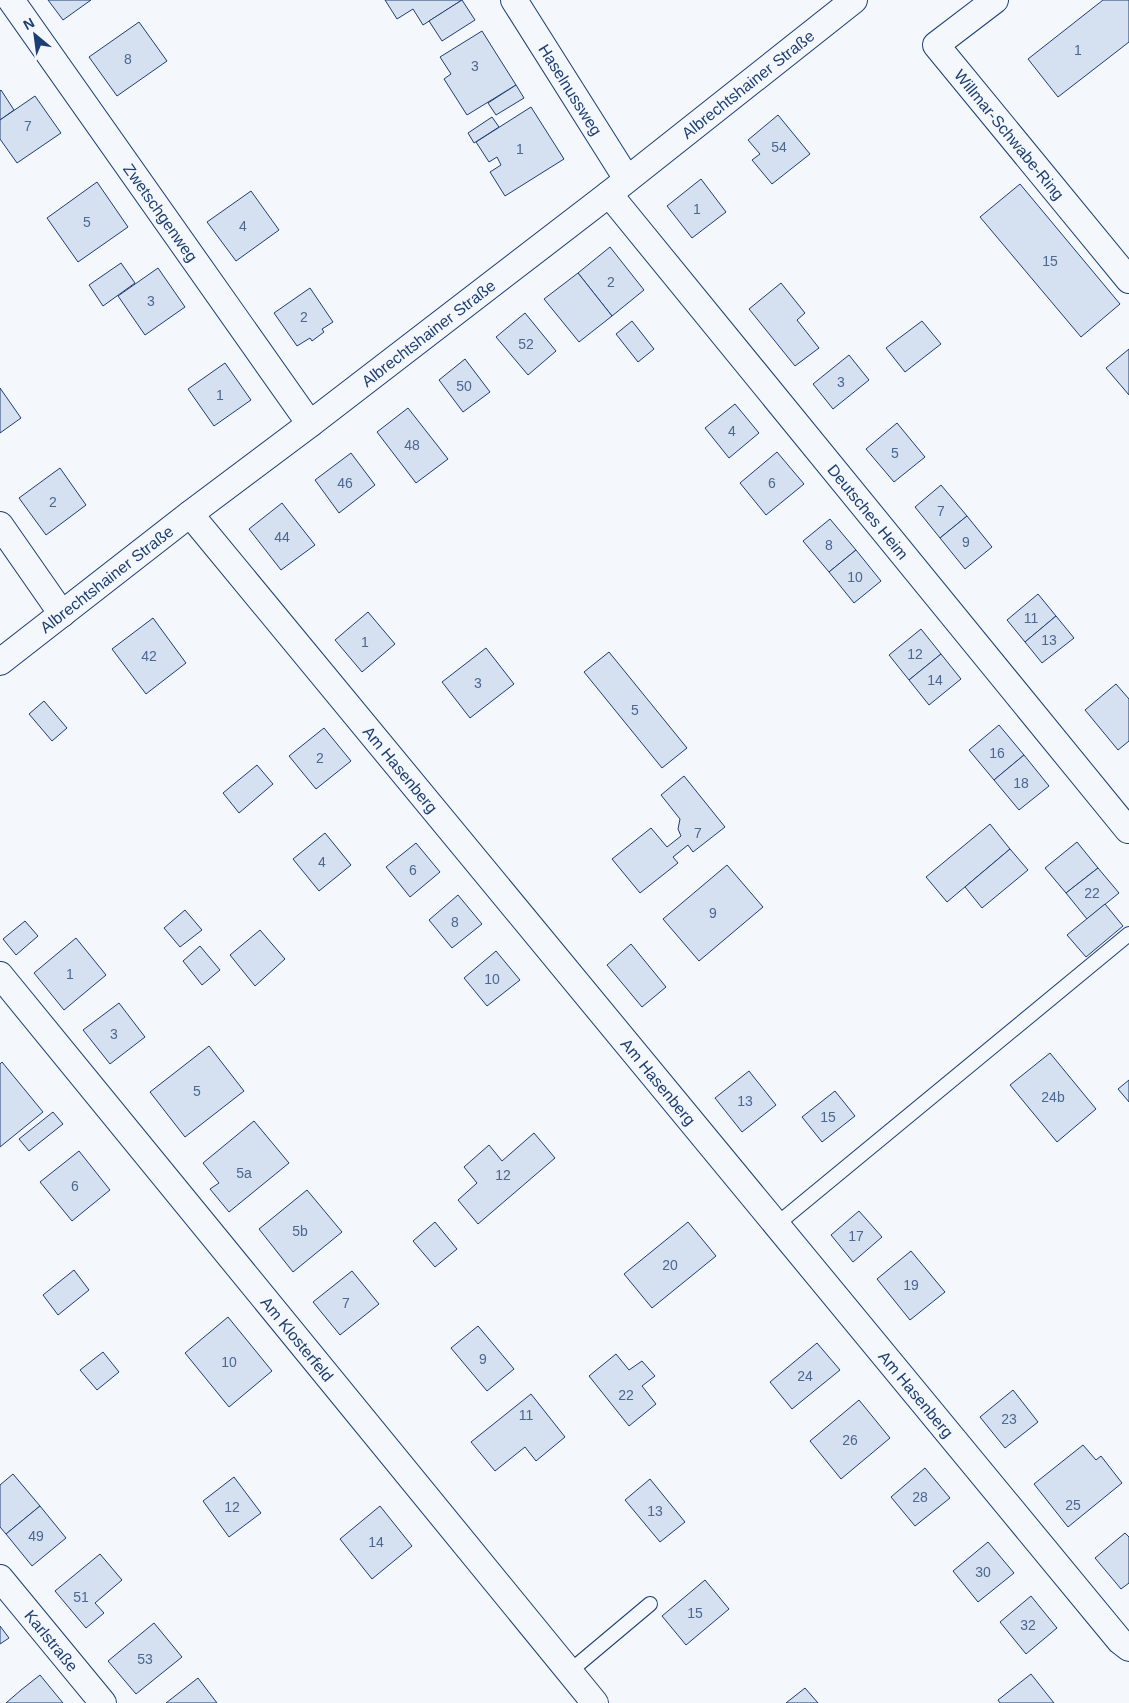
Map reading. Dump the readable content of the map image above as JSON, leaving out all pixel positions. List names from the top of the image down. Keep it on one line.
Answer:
{"streets":{"street":["Albrechtshainer Straße","Haselnussweg","Willmar-Schwabe-Ring","Zwetschgenweg","Deutsches Heim","Am Hasenberg","Am Klosterfeld","Karlstraße"]},"crossings":[["Albrechtshainer Straße","Haselnussweg"],["Albrechtshainer Straße","Zwetschgenweg"],["Albrechtshainer Straße","Deutsches Heim"],["Albrechtshainer Straße","Am Hasenberg"],["Haselnussweg","Deutsches Heim"]],"house_numbers":["1","8","3","7","54","1","1","5","4","15","2","3","2","52","3","50","1","4","48","5","46","6","2","7","44","9","8","10","11","13","1","12","42","14","3","5","16","2","18","7","4","6","22","9","8","1","10","3","5","24b","13","15","5a","12","6","5b","17","20","19","7","9","10","24","22","11","23","26","28","25","12","13","49","14","30","51","15","32","53"],"north":"top left"}
